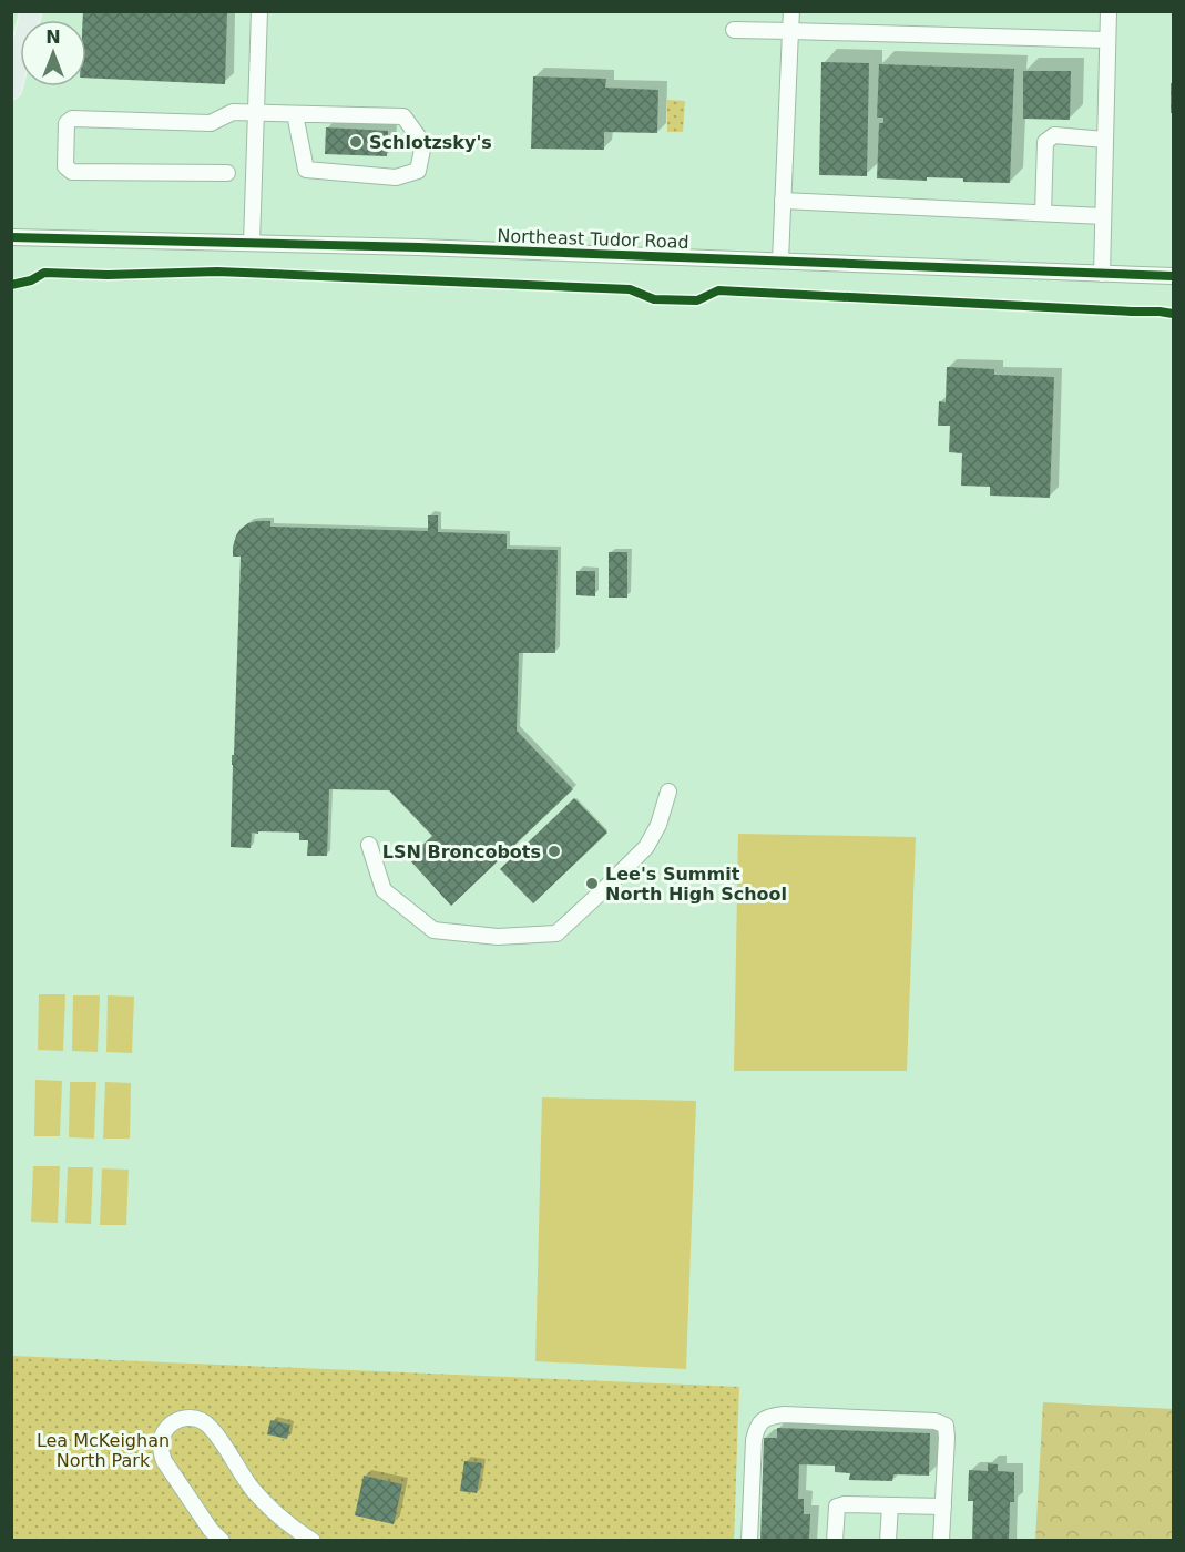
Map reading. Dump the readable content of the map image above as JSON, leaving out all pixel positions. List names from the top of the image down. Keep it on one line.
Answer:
{"streets":{"street":["Northeast Tudor Road"]},"parks":["Lea McKeighan North Park"],"places":["Schlotzsky's","LSN Broncobots","Lee's Summit North High School"],"north":"top"}
